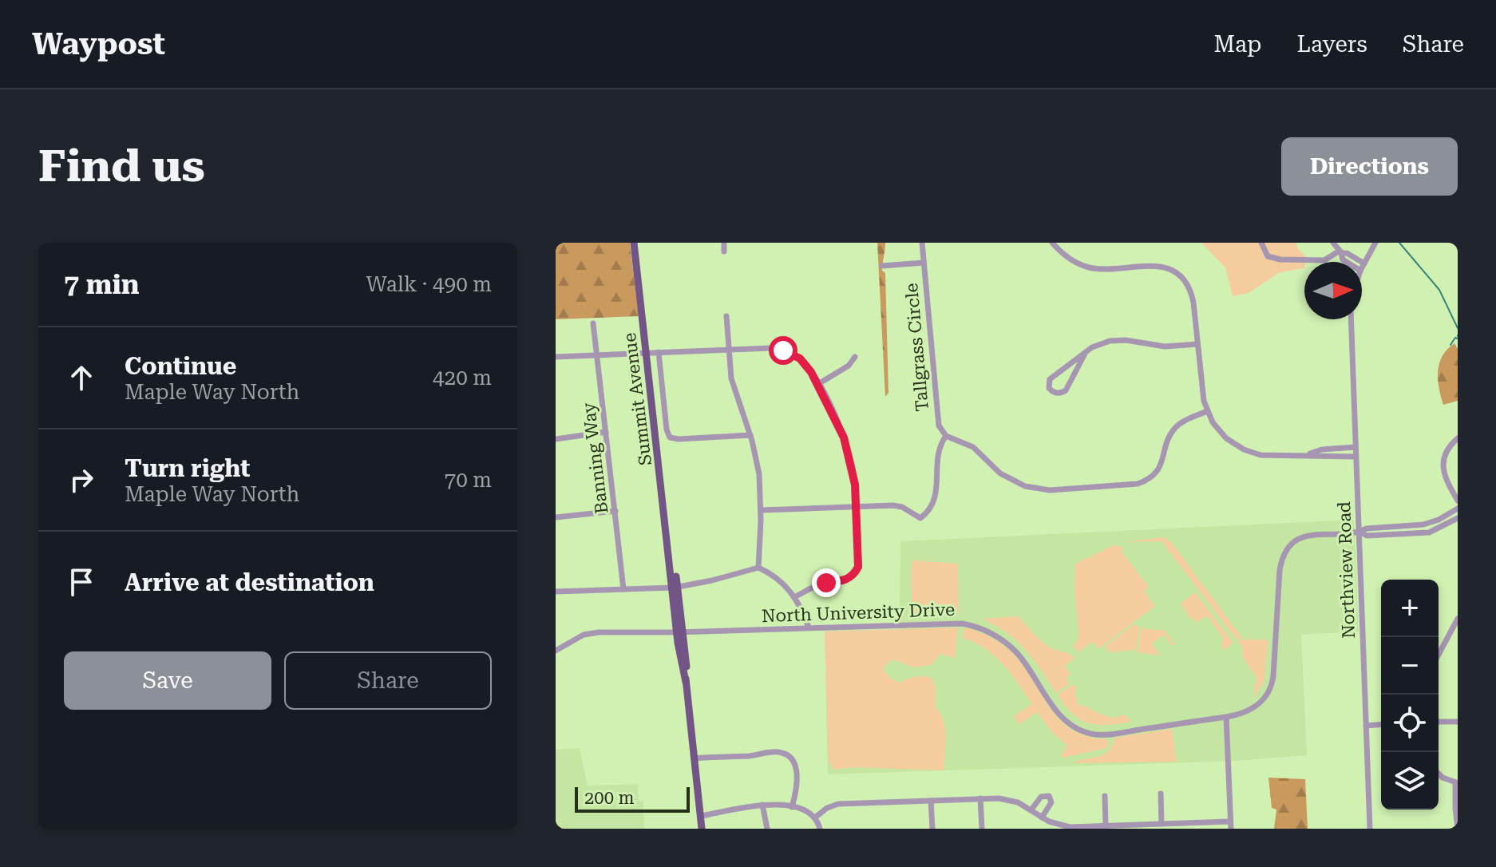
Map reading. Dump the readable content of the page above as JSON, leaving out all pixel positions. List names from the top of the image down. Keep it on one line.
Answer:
{"streets":{"main road":["Summit Avenue"],"street":["Tallgrass Circle","Banning Way","Northview Road","North University Drive"]},"crossings":[["Summit Avenue","North University Drive"],["Northview Road","North University Drive"]],"scale_bar":"200 m","north":"right","page":{"header":"Waypost","nav":["Map","Layers","Share"],"buttons":["Directions",["Save","Share"]],"title":"Find us","heading":["7 min","Walk · 490 m"],"list":[["Continue","Maple Way North","420 m"],["Turn right","Maple Way North","70 m"],"Arrive at destination"],"map_buttons":["+","−"],"scale":"200 m"}}
